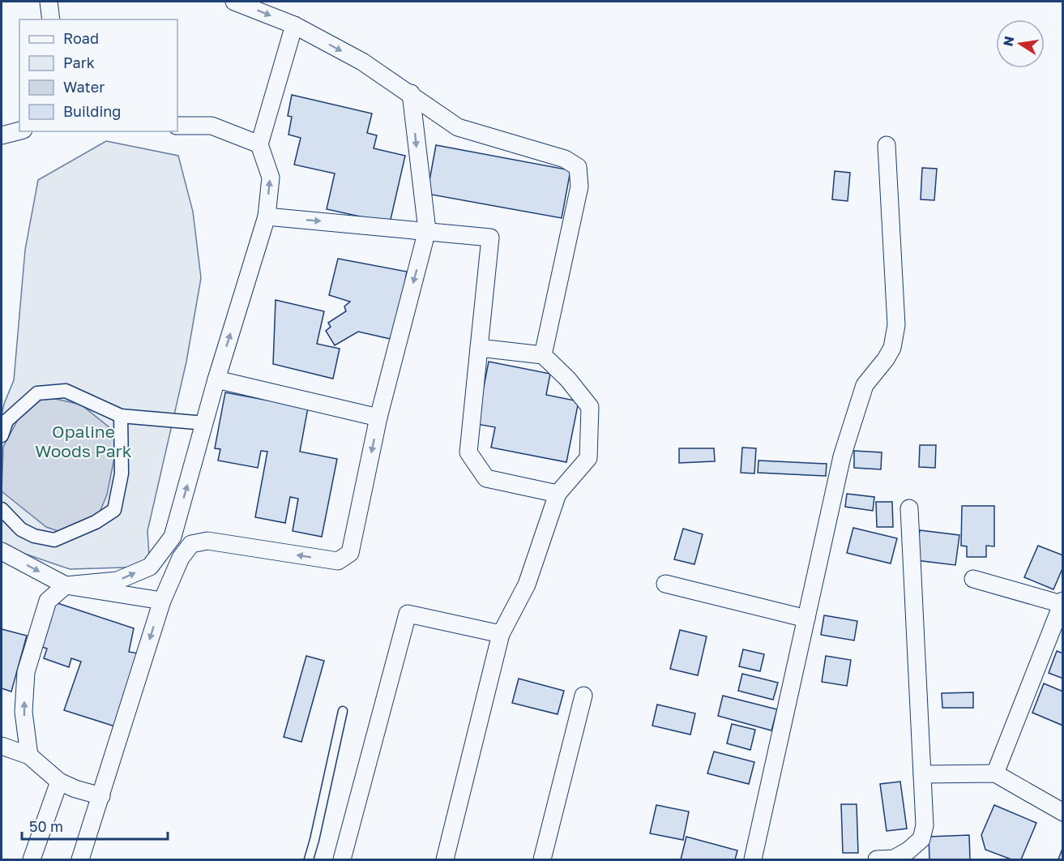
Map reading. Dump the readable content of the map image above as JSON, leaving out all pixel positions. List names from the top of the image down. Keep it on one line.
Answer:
{"parks":["Opaline Woods Park"],"legend":["Road","Park","Water","Building"],"scale_bar":"50 m","north":"left"}
